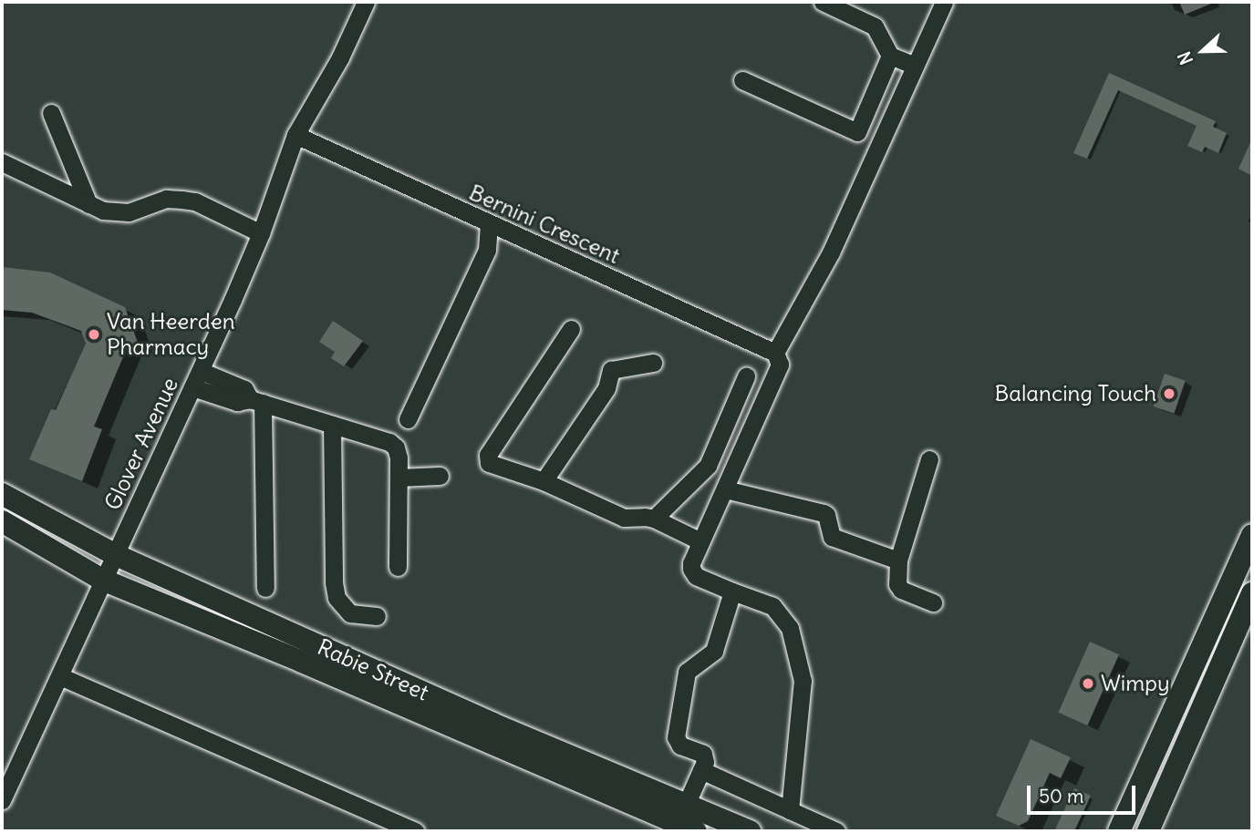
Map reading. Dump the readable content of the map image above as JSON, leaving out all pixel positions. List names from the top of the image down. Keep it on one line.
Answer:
{"streets":{"main road":["Rabie Street"],"street":["Bernini Crescent","Glover Avenue"]},"crossings":[["Bernini Crescent","Glover Avenue"],["Glover Avenue","Rabie Street"]],"places":["Van Heerden Pharmacy","Balancing Touch","Wimpy"],"scale_bar":"50 m","north":"left"}
